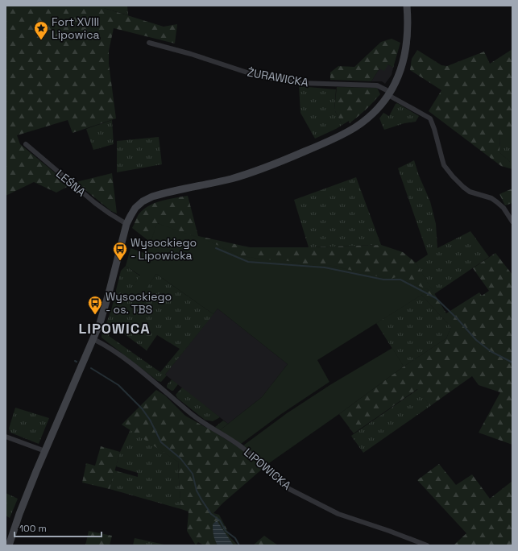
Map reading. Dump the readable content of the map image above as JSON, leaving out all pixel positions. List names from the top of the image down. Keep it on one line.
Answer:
{"streets":{"street":["ŻURAWICKA","LEŚNA","LIPOWICKA"]},"districts":["LIPOWICA"],"places":{"place":["Fort XVIII Lipowica"],"bus stop":["Wysockiego - Lipowicka","Wysockiego - os. TBS"]},"scale_bar":"100 m"}
